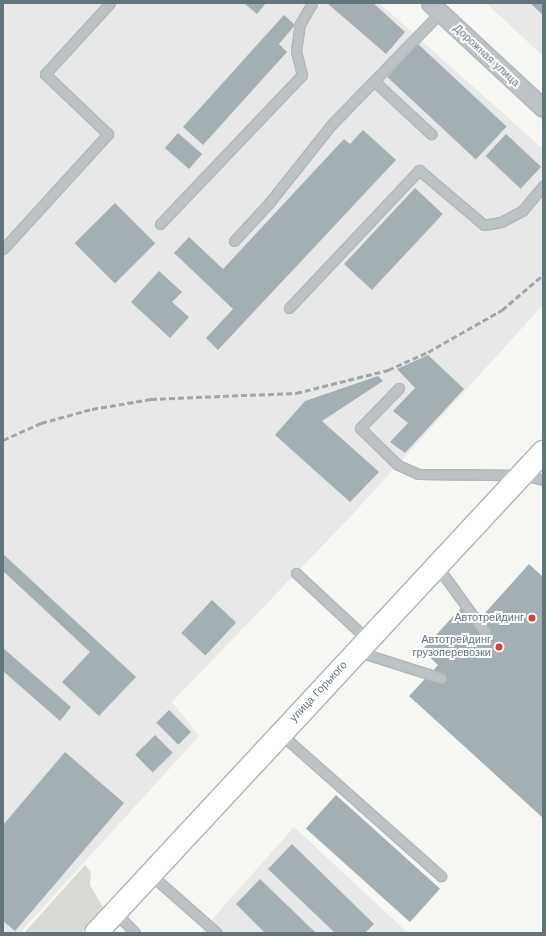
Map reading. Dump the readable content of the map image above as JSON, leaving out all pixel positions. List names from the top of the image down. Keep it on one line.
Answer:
{"streets":{"street":["Дорожная улица","улица Горького"]},"places":["Автотрейдинг","Автотрейдинг грузоперевозки"]}
